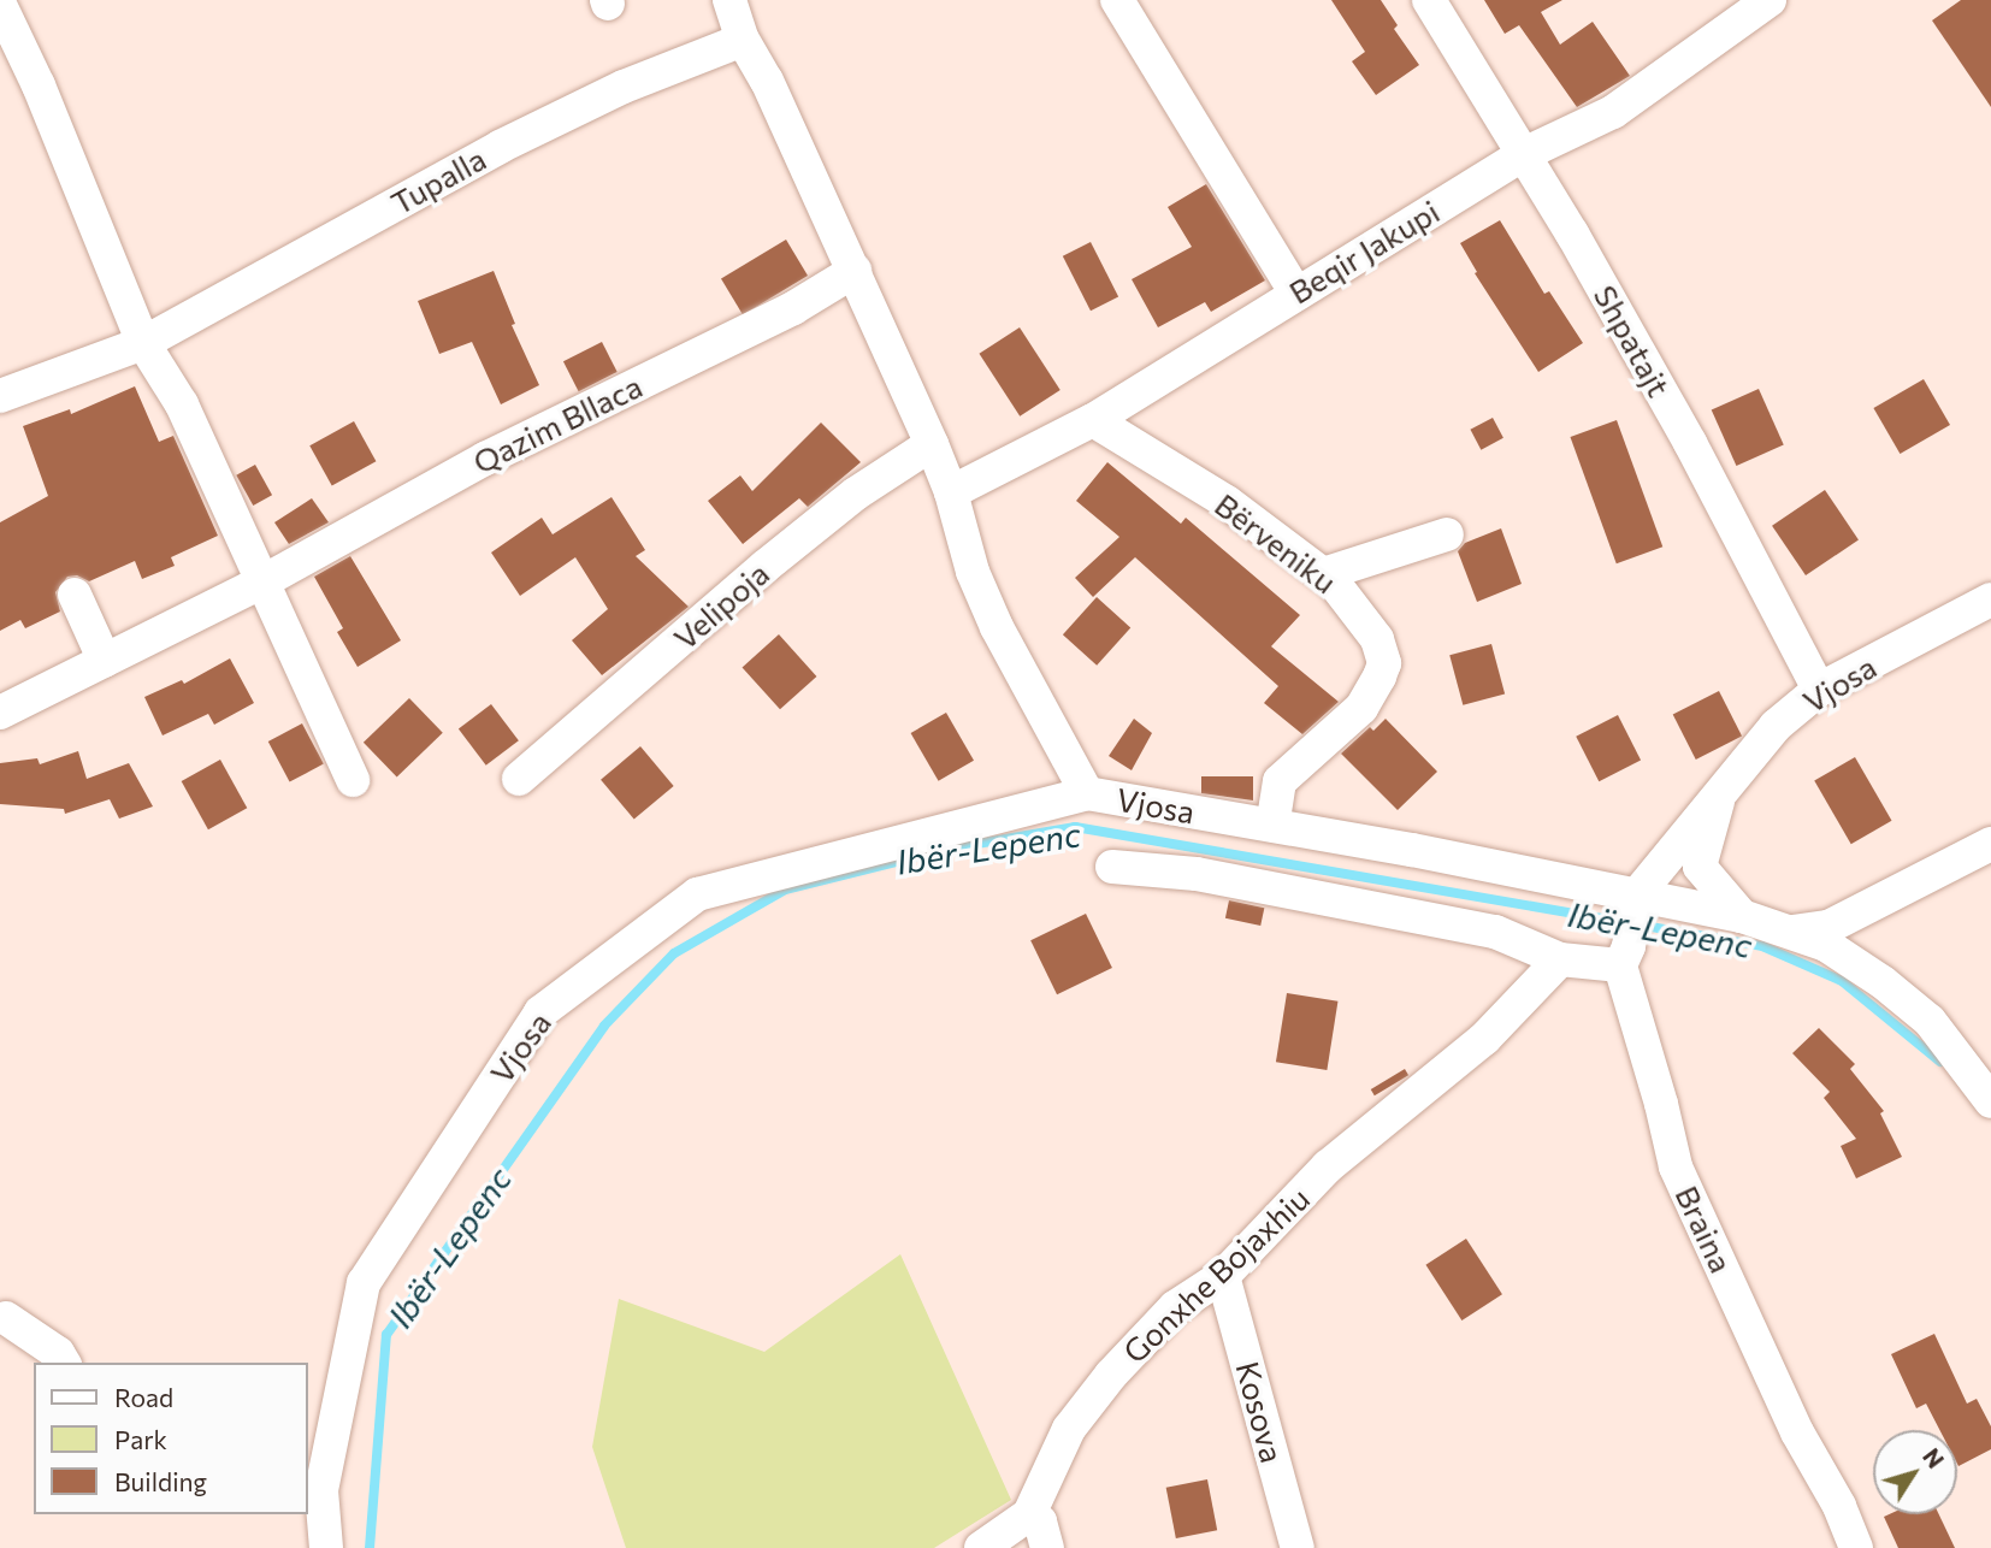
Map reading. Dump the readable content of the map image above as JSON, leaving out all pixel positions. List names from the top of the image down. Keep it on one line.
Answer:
{"streets":{"street":["Tupalla","Beqir Jakupi","Shpatajt","Qazim Bllaca","Bërveniku","Velipoja","Vjosa","Braina","Gonxhe Bojaxhiu","Kosova"]},"crossings":[["Beqir Jakupi","Shpatajt"],["Beqir Jakupi","Bërveniku"],["Shpatajt","Vjosa"],["Bërveniku","Vjosa"],["Vjosa","Braina"],["Gonxhe Bojaxhiu","Kosova"]],"water":["Ibër-Lepenc"],"legend":["Road","Park","Building"],"north":"top right"}
